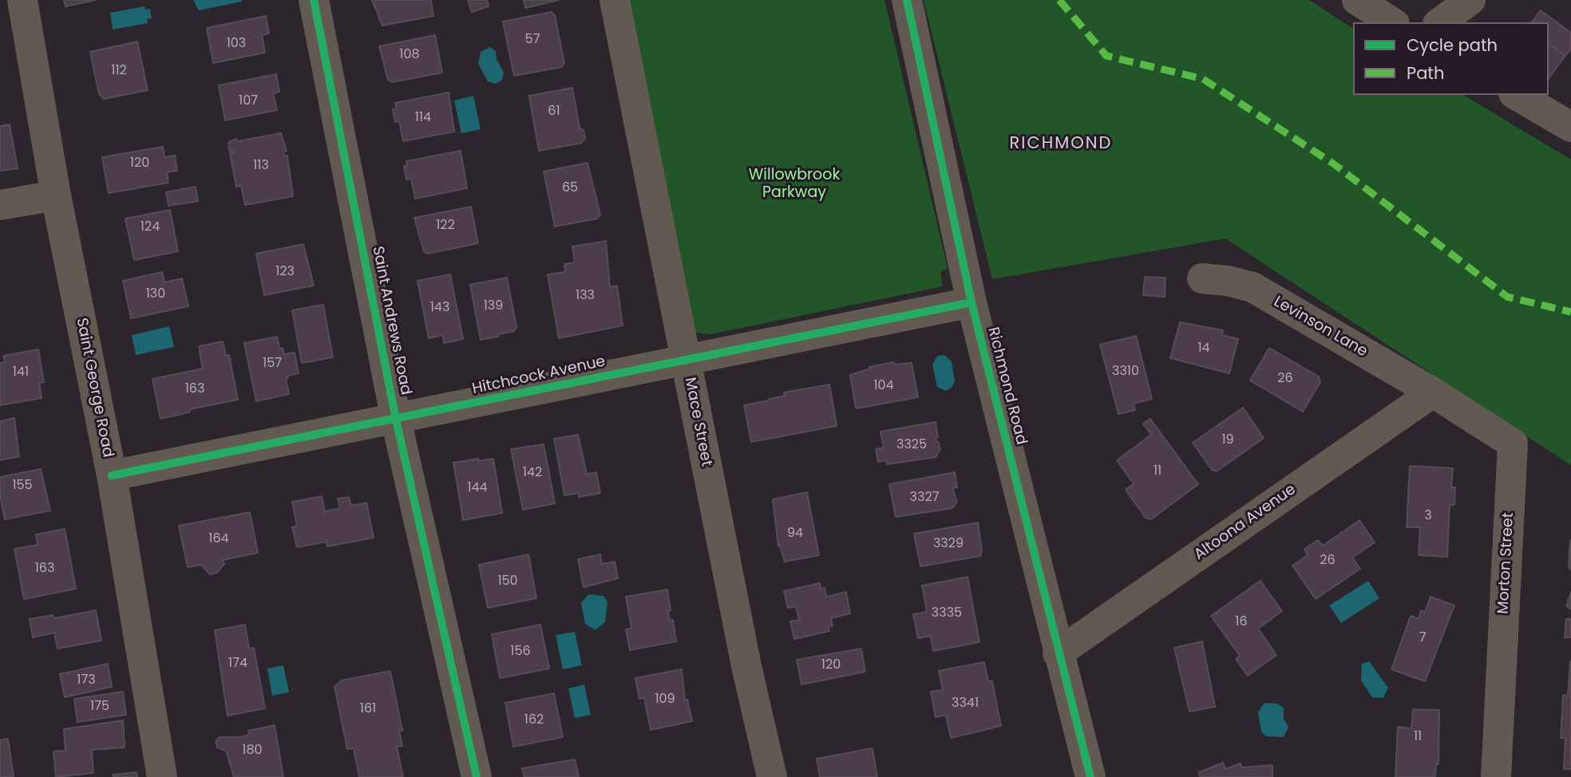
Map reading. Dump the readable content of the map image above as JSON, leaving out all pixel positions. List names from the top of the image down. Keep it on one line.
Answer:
{"streets":{"street":["Saint Andrews Road","Levinson Lane","Hitchcock Avenue","Richmond Road","Saint George Road","Mace Street","Altoona Avenue","Morton Street"]},"crossings":[["Saint Andrews Road","Hitchcock Avenue"],["Levinson Lane","Altoona Avenue"],["Levinson Lane","Morton Street"],["Hitchcock Avenue","Richmond Road"],["Hitchcock Avenue","Saint George Road"],["Hitchcock Avenue","Mace Street"],["Richmond Road","Altoona Avenue"],["Altoona Avenue","Morton Street"]],"districts":["RICHMOND"],"parks":["Willowbrook Parkway"],"house_numbers":["57","103","108","112","107","61","114","120","113","65","122","124","123","130","133","139","143","14","157","3310","141","26","104","163","19","3325","11","142","155","144","3327","3","94","164","3329","26","163","150","3335","16","7","156","174","120","173","109","3341","175","161","162","11","180"],"legend":["Cycle path","Path"]}
